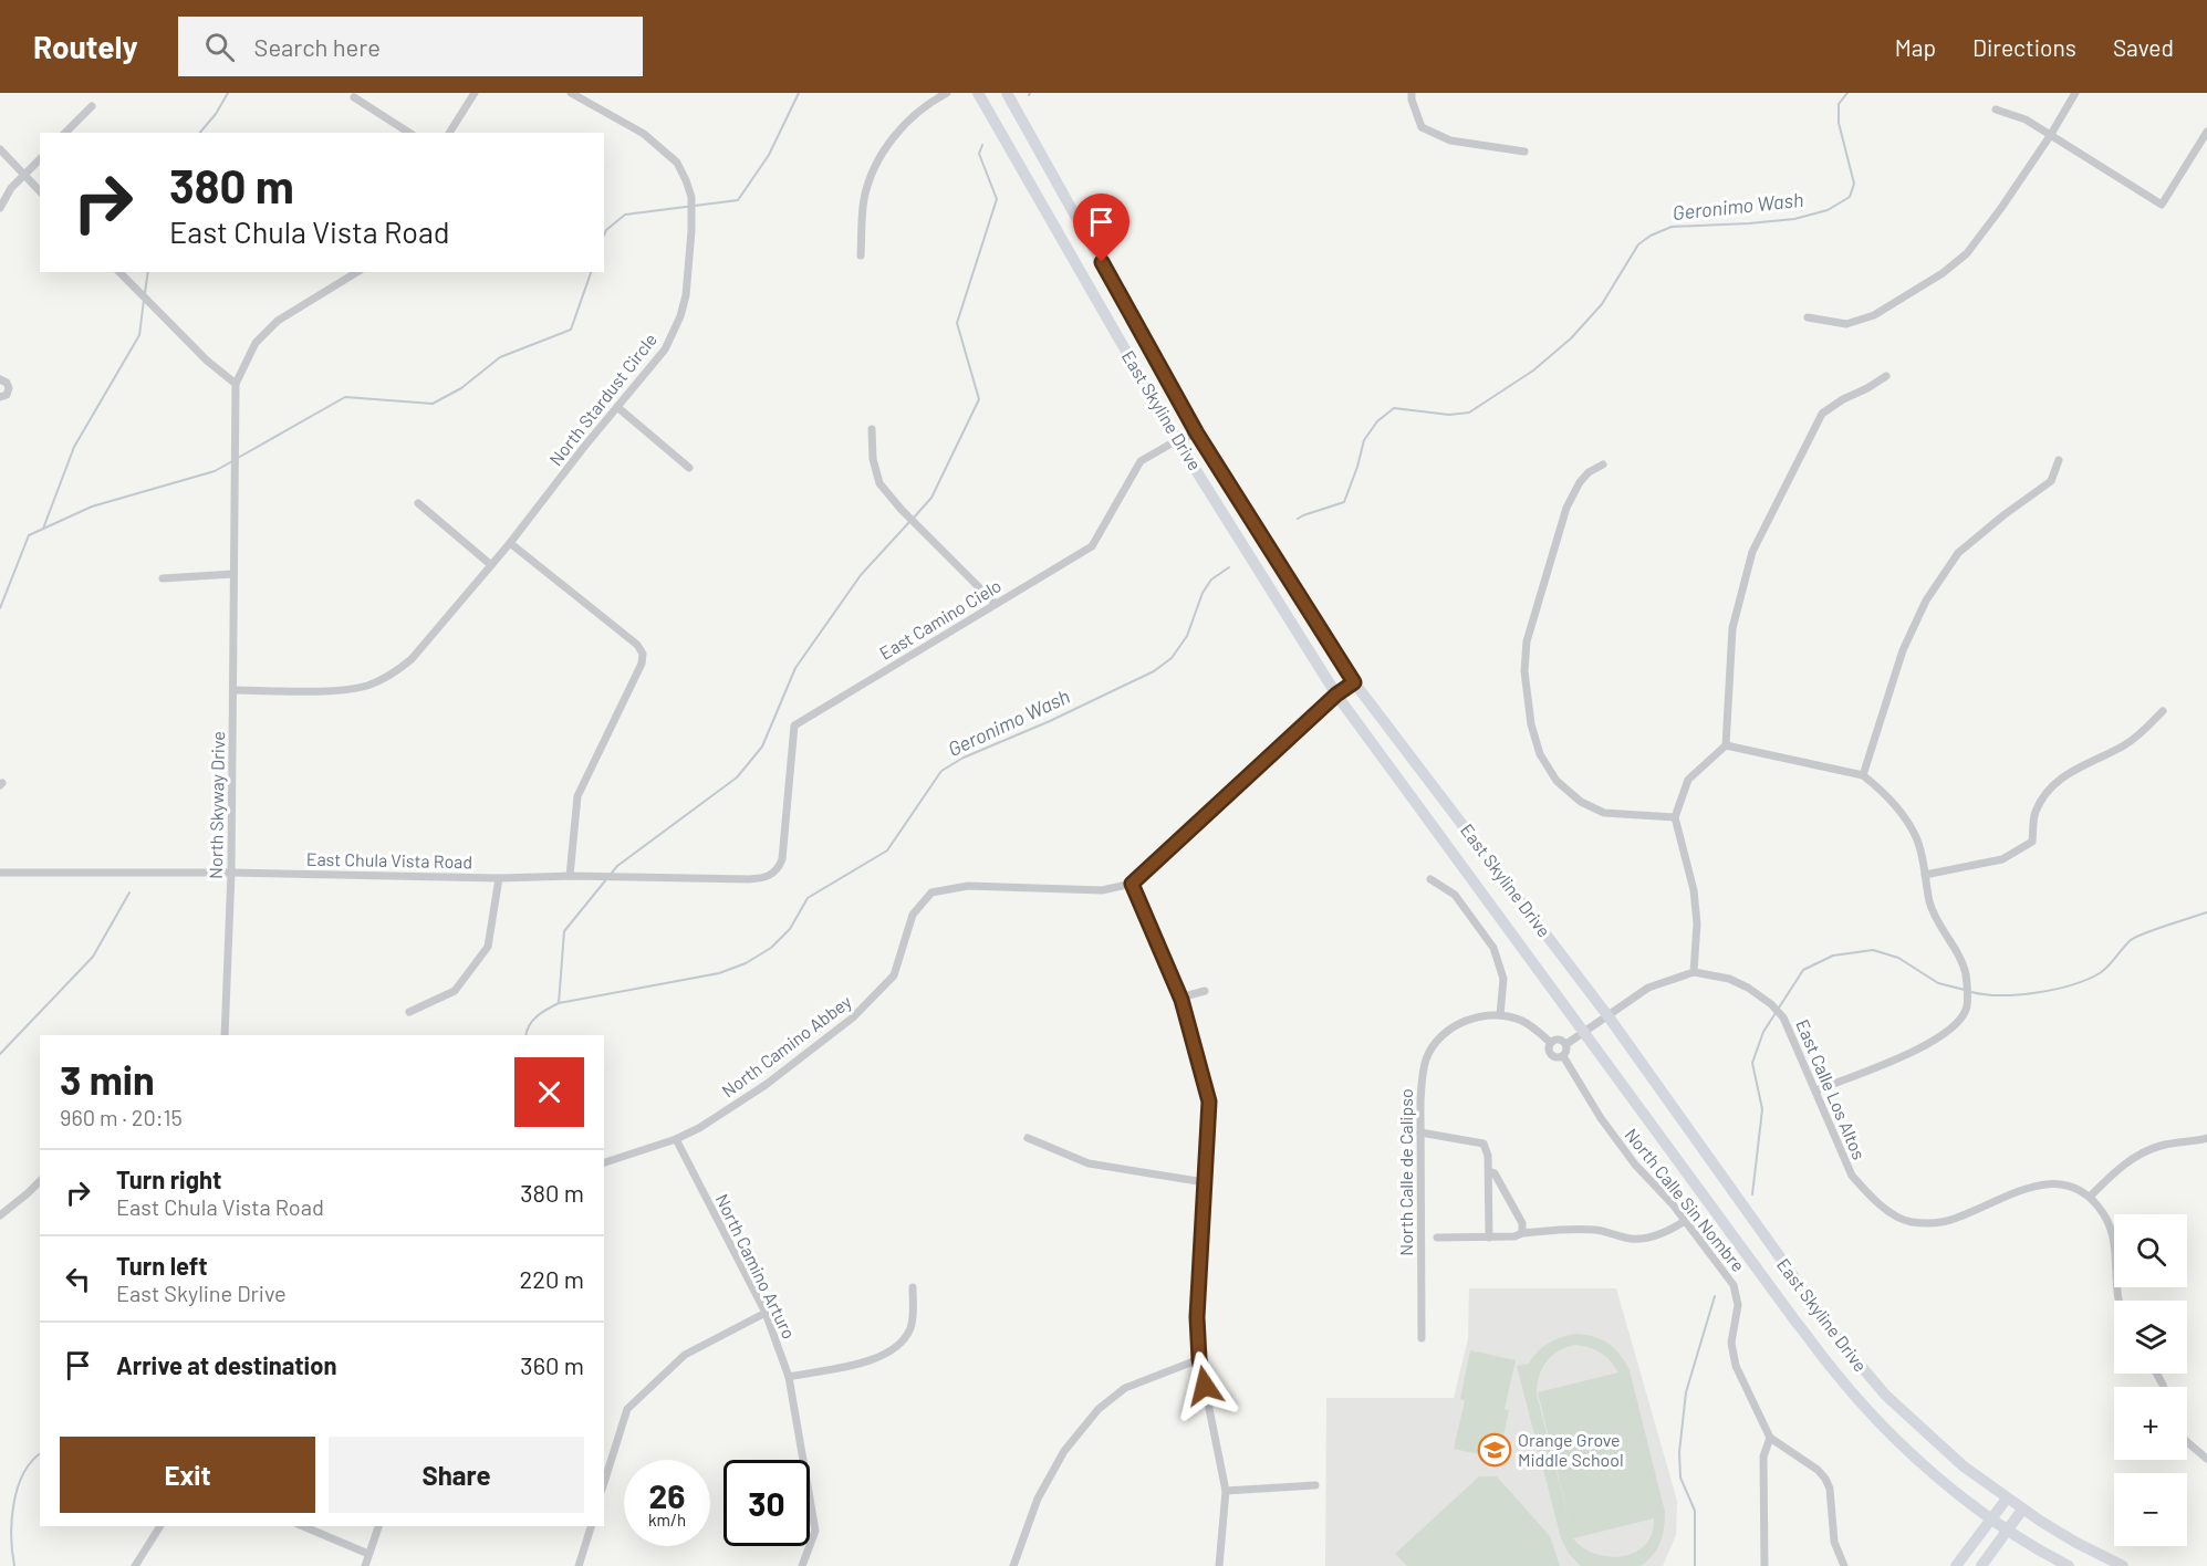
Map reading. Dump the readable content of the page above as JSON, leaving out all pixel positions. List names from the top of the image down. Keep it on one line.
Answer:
{"streets":{"main road":["East Skyline Drive"],"street":["North Stardust Circle","East Camino Cielo","North Skyway Drive","East Chula Vista Road","North Camino Abbey","East Calle Los Altos","North Calle de Calipso","North Calle Sin Nombre","North Camino Arturo"]},"crossings":[["North Stardust Circle","North Skyway Drive"],["East Skyline Drive","East Camino Cielo"],["East Skyline Drive","East Calle Los Altos"],["East Camino Cielo","East Chula Vista Road"],["North Skyway Drive","East Chula Vista Road"],["North Camino Abbey","North Camino Arturo"],["East Calle Los Altos","North Calle Sin Nombre"],["North Calle de Calipso","North Calle Sin Nombre"]],"water":["Geronimo Wash"],"places":{"school or university":["Orange Grove Middle School"]},"page":{"header":"Routely","search":"Search here","nav":["Map","Directions","Saved"],"turn":["380 m","East Chula Vista Road"],"heading":["3 min","960 m · 20:15"],"list":[{"name":"Turn right","note":"East Chula Vista Road","value":"380 m"},{"name":"Turn left","note":"East Skyline Drive","value":"220 m"},{"name":"Arrive at destination","value":"360 m"}],"map_buttons":["+","−"],"buttons":["Exit","Share"],"speed":"26 km/h","limit":"30"}}
